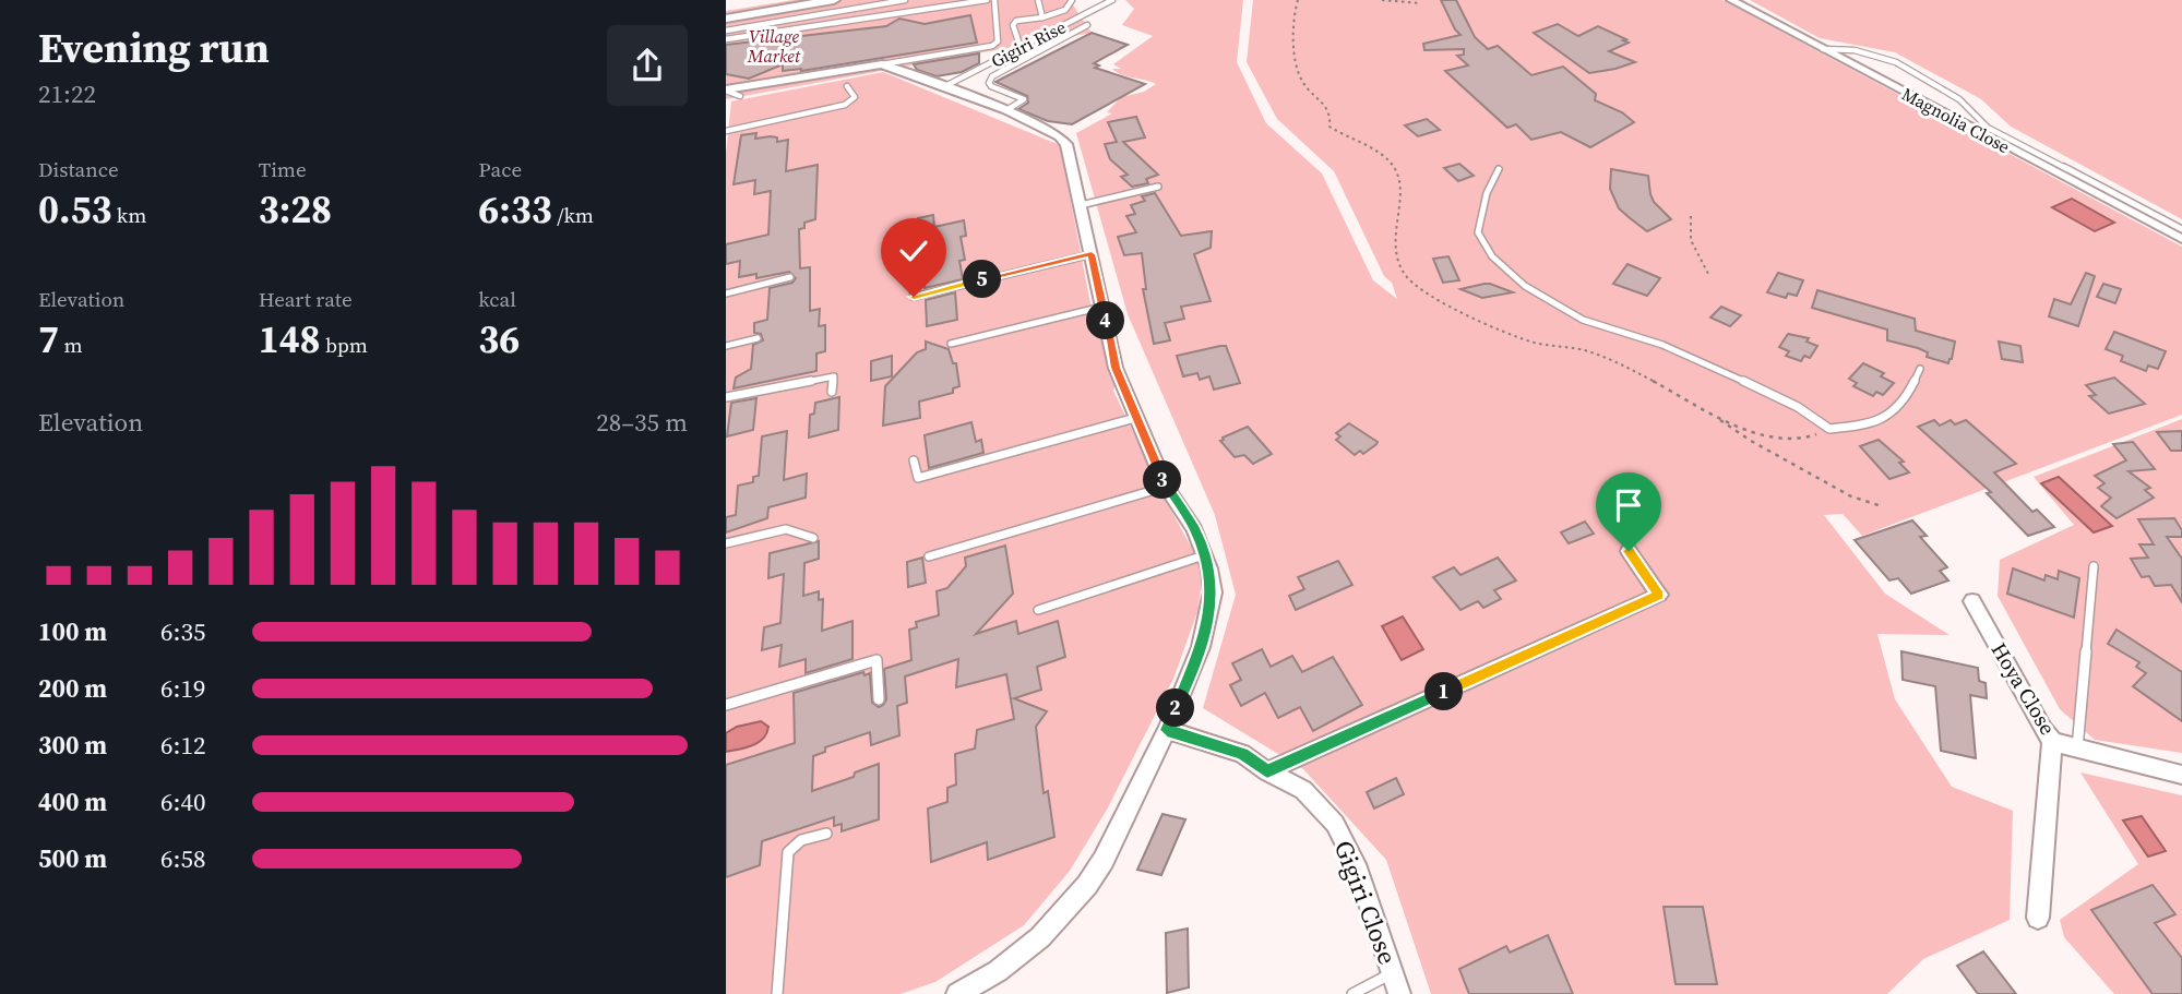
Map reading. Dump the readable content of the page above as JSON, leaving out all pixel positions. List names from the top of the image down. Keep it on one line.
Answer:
{"streets":{"street":["Magnolia Close","Hoya Close","Gigiri Close"],"lane":["Gigiri Rise"]},"parks":["Village Market"],"page":{"heading":["Evening run","21:22"],"stats":[["Distance","0.53 km"],["Time","3:28"],["Pace","6:33 /km"],["Elevation","7 m"],["Heart rate","148 bpm"],["kcal","36"]],"pins":["5","4","3","1","2"],"chart":["Elevation","28–35 m"],"list":[{"name":"100 m","note":"6:35"},{"name":"200 m","note":"6:19"},{"name":"300 m","note":"6:12"},{"name":"400 m","note":"6:40"},{"name":"500 m","note":"6:58"}]}}
